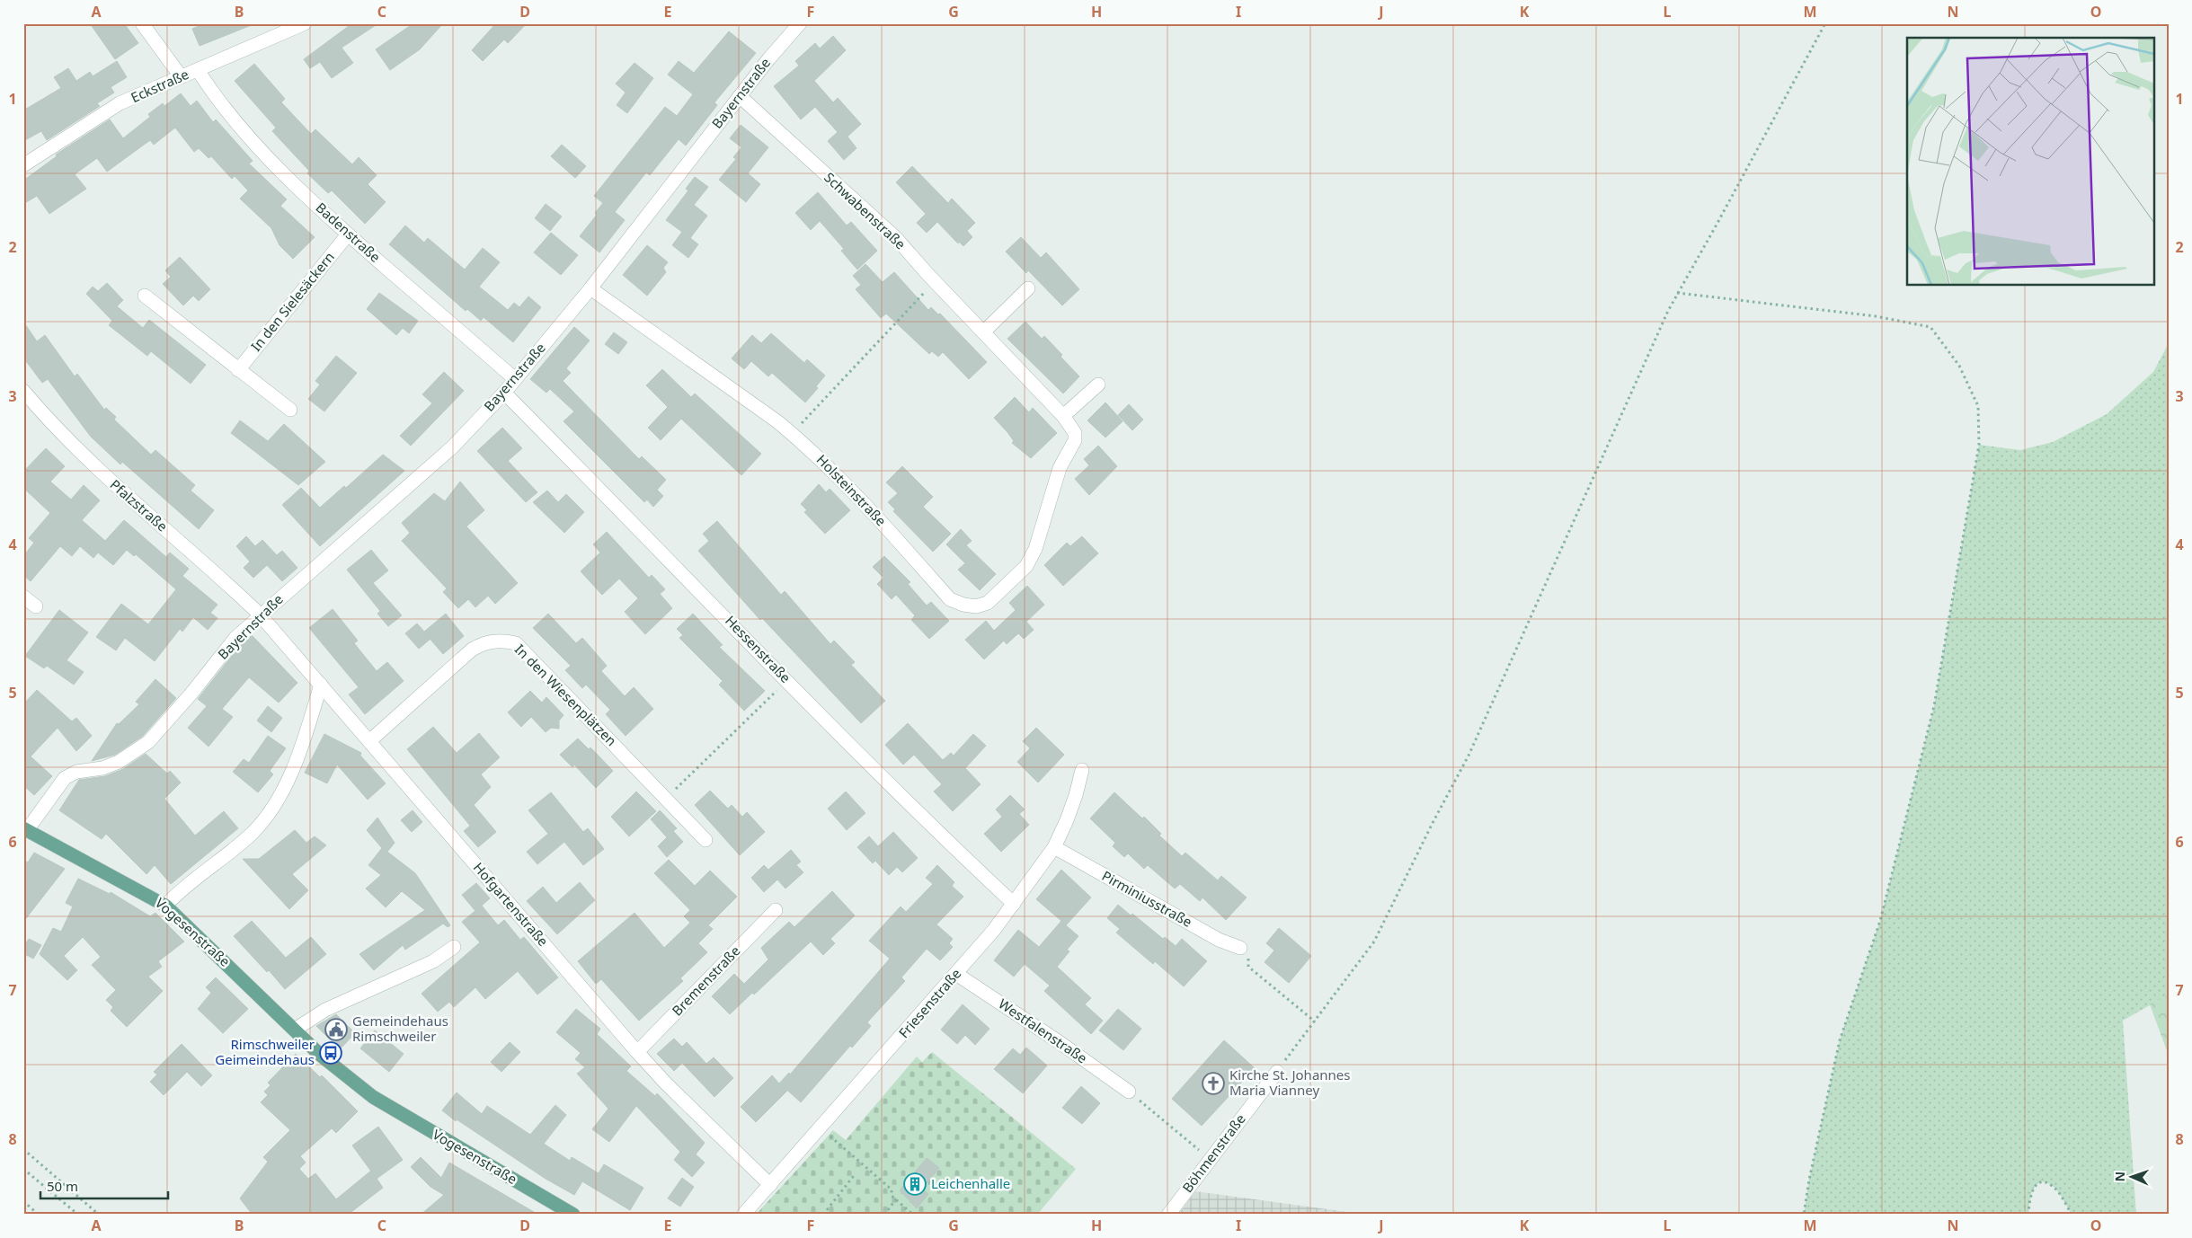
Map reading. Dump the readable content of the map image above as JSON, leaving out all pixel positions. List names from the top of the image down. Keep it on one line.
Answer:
{"streets":{"main road":["Vogesenstraße"],"street":["Eckstraße","Bayernstraße","Schwabenstraße","Badenstraße","In den Sielesäckern","Holsteinstraße","Pfalzstraße","Hessenstraße","In den Wiesenplätzen","Pirminiusstraße","Hofgartenstraße","Bremenstraße","Friesenstraße","Westfalenstraße","Böhmenstraße"]},"crossings":[["Eckstraße","Badenstraße"],["Bayernstraße","Schwabenstraße"],["Bayernstraße","Badenstraße"],["Bayernstraße","Holsteinstraße"],["Bayernstraße","Pfalzstraße"],["Bayernstraße","Hessenstraße"],["Bayernstraße","Hofgartenstraße"],["Bayernstraße","Vogesenstraße"],["Schwabenstraße","Holsteinstraße"],["Badenstraße","In den Sielesäckern"],["Pfalzstraße","Hofgartenstraße"],["Hessenstraße","Friesenstraße"],["In den Wiesenplätzen","Hofgartenstraße"],["Pirminiusstraße","Friesenstraße"],["Hofgartenstraße","Bremenstraße"],["Hofgartenstraße","Friesenstraße"],["Friesenstraße","Westfalenstraße"]],"places":{"public building":["Gemeindehaus Rimschweiler"],"bus stop":["Rimschweiler Geimeindehaus"],"church":["Kirche St. Johannes Maria Vianney"],"building":["Leichenhalle"]},"scale_bar":"50 m","north":"left","grid":{"columns":["A","B","C","D","E","F","G","H","I","J","K","L","M","N","O"],"rows":["1","2","3","4","5","6","7","8"]}}
